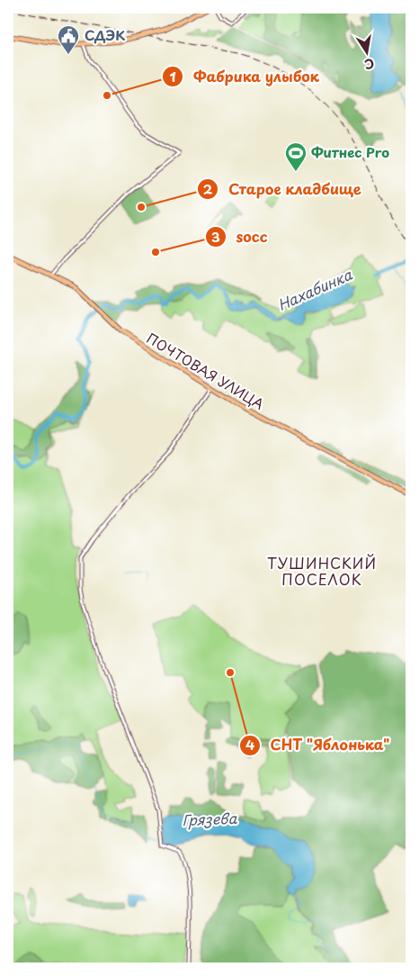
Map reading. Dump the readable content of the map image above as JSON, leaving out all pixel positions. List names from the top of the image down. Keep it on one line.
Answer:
{"streets":{"main road":["ПОЧТОВАЯ УЛИЦА"]},"districts":["ТУШИНСКИЙ ПОСЕЛОК"],"water":["Нахабинка","Грязева"],"places":{"public building":["СДЭК"],"other":["Фабрика улыбок","Старое кладбище","socc","СНТ \"Яблонька\""],"sports":["Фитнес Pro"]},"north":"bottom"}
